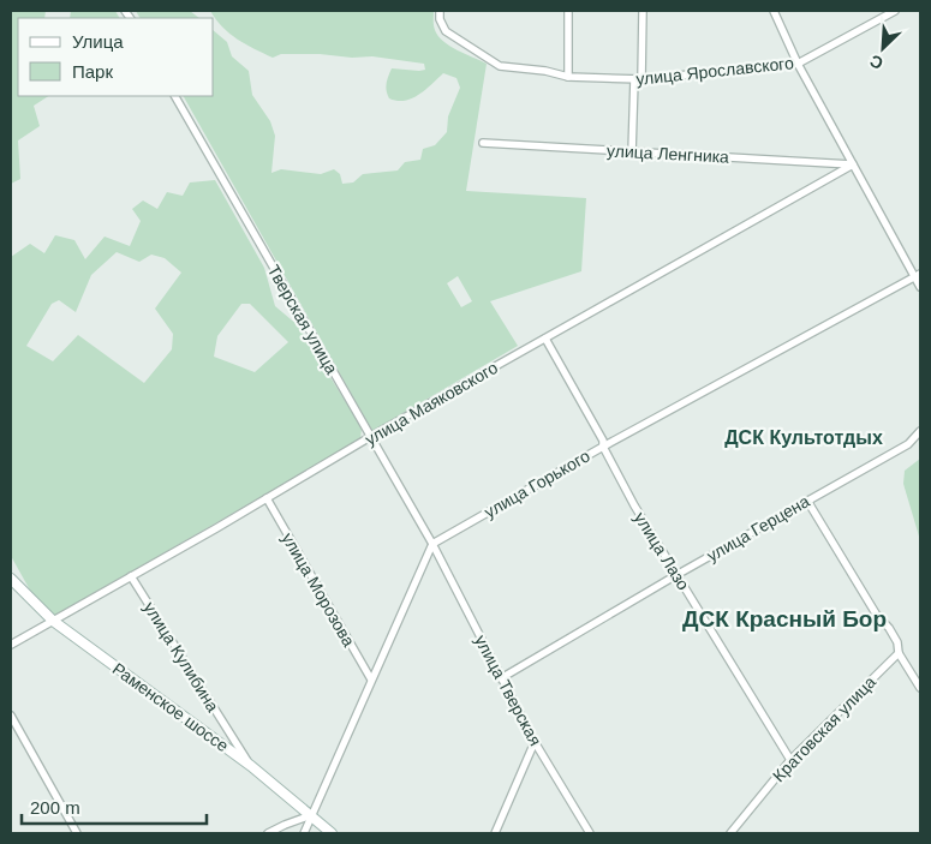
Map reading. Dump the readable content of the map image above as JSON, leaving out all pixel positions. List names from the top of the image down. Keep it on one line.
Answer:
{"streets":{"main road":["Раменское шоссе"],"street":["улица Ярославского","улица Ленгника","Тверская улица","улица Маяковского","улица Горького","улица Герцена","улица Лазо","улица Морозова","улица Кулибина","улица Тверская","Кратовская улица"]},"crossings":[["улица Ленгника","улица Маяковского"],["Тверская улица","улица Маяковского"],["Тверская улица","улица Горького"],["Тверская улица","улица Тверская"],["улица Маяковского","улица Лазо"],["улица Маяковского","улица Морозова"],["улица Маяковского","улица Кулибина"],["улица Маяковского","Раменское шоссе"],["улица Горького","улица Лазо"],["улица Горького","улица Тверская"],["улица Герцена","улица Лазо"],["улица Герцена","улица Тверская"],["улица Лазо","Кратовская улица"],["улица Кулибина","Раменское шоссе"]],"districts":["ДСК Культотдых","ДСК Красный Бор"],"legend":["Улица","Парк"],"scale_bar":"200 m","north":"bottom left"}
